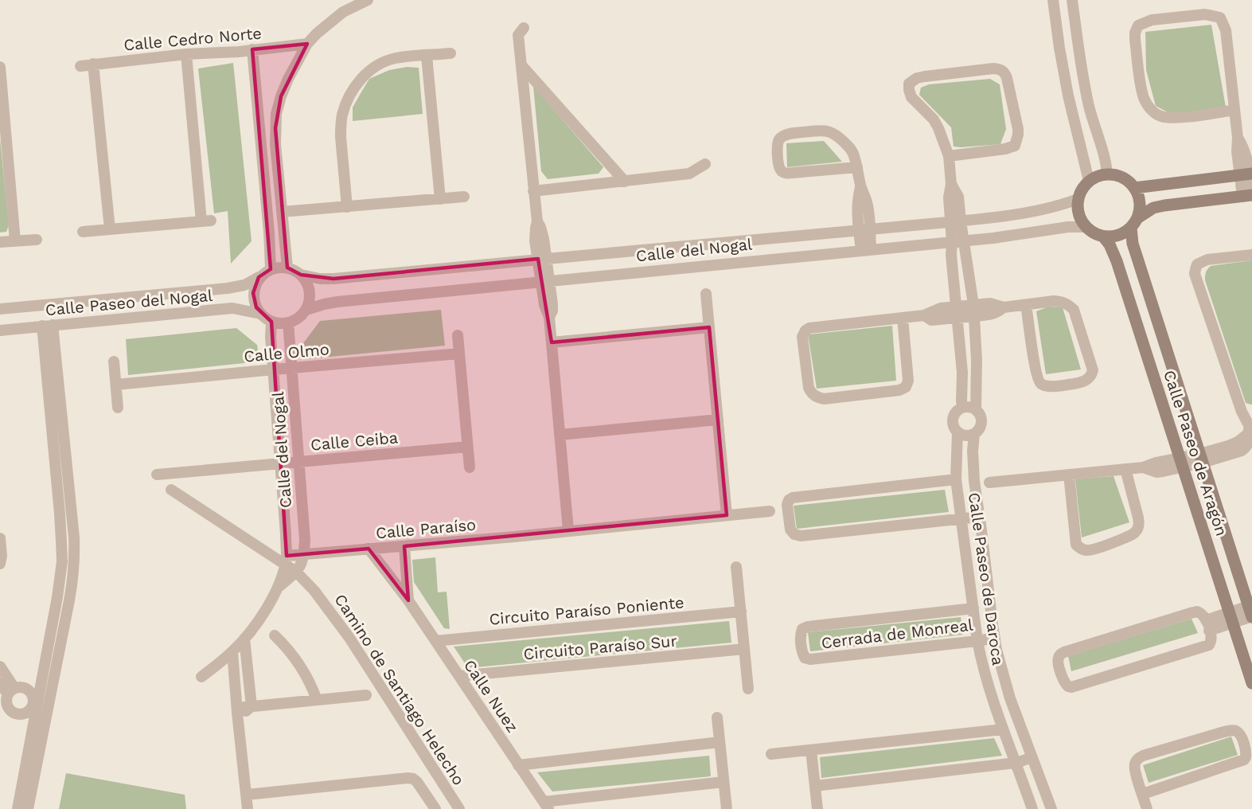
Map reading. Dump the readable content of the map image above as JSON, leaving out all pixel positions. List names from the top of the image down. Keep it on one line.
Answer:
{"streets":{"street":["Calle Cedro Norte","Calle del Nogal","Calle Paseo del Nogal","Calle Olmo","Calle Ceiba","Calle Paseo de Aragón","Calle Paraíso","Calle Paseo de Daroca","Circuito Paraíso Poniente","Cerrada de Monreal","Circuito Paraíso Sur","Camino de Santiago Helecho","Calle Nuez"]},"crossings":[["Calle del Nogal","Calle Paseo del Nogal"],["Calle del Nogal","Calle Olmo"],["Calle del Nogal","Calle Ceiba"],["Calle del Nogal","Calle Paseo de Aragón"],["Calle del Nogal","Calle Paraíso"],["Calle del Nogal","Camino de Santiago Helecho"],["Calle Paraíso","Camino de Santiago Helecho"],["Calle Paraíso","Calle Nuez"],["Calle Paseo de Daroca","Cerrada de Monreal"],["Circuito Paraíso Poniente","Calle Nuez"],["Circuito Paraíso Sur","Calle Nuez"]]}
